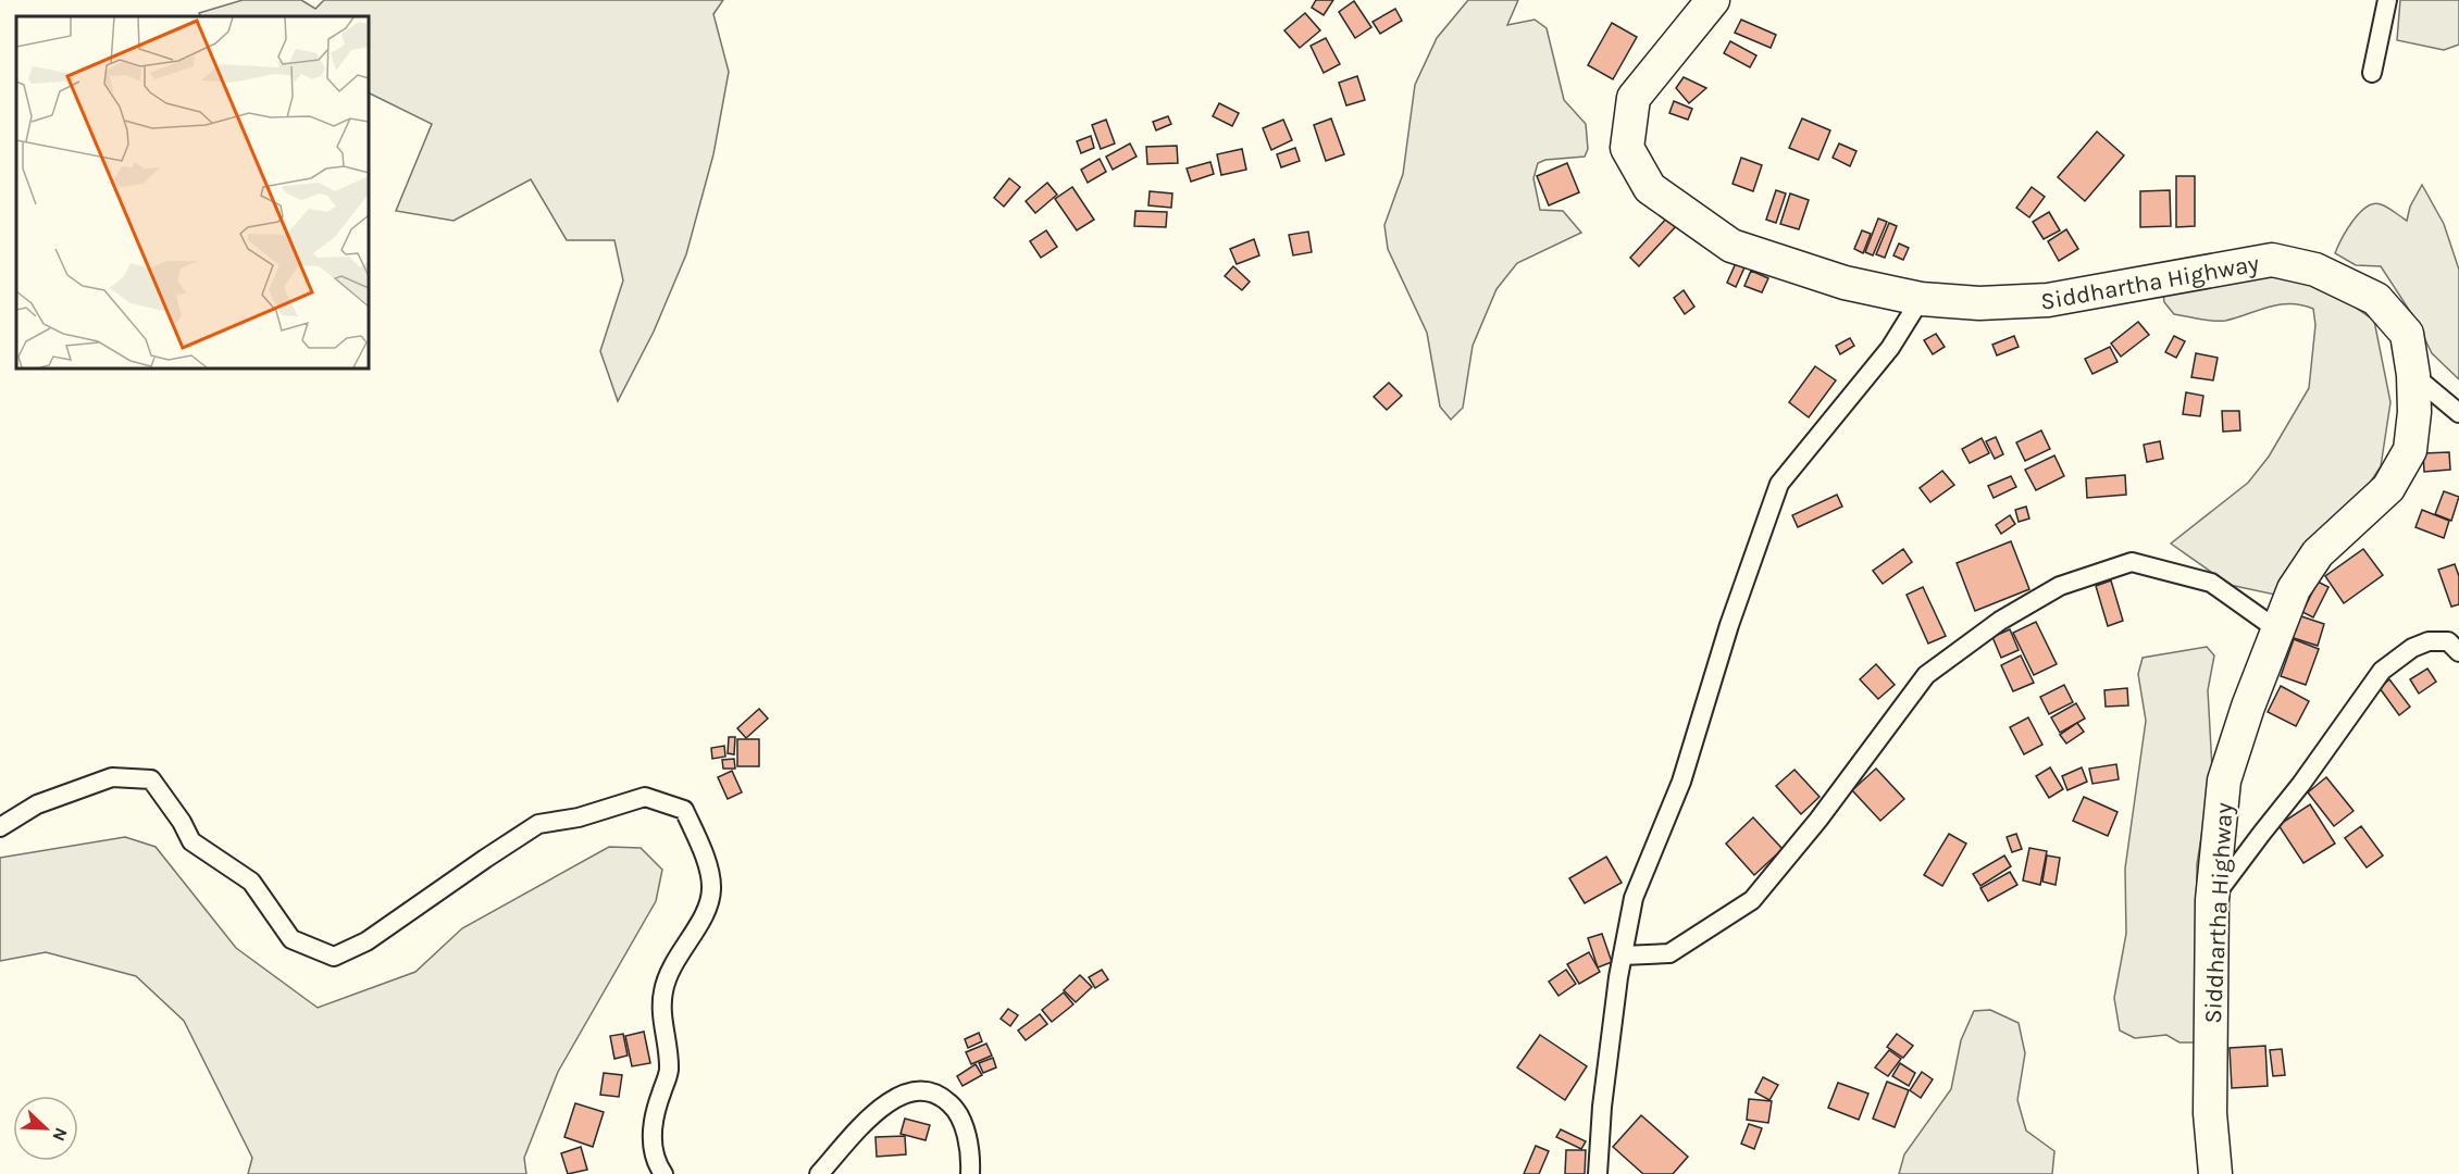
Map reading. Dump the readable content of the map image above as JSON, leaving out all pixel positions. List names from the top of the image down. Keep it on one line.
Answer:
{"streets":{"highway":["Siddhartha Highway"]},"north":"bottom right"}
